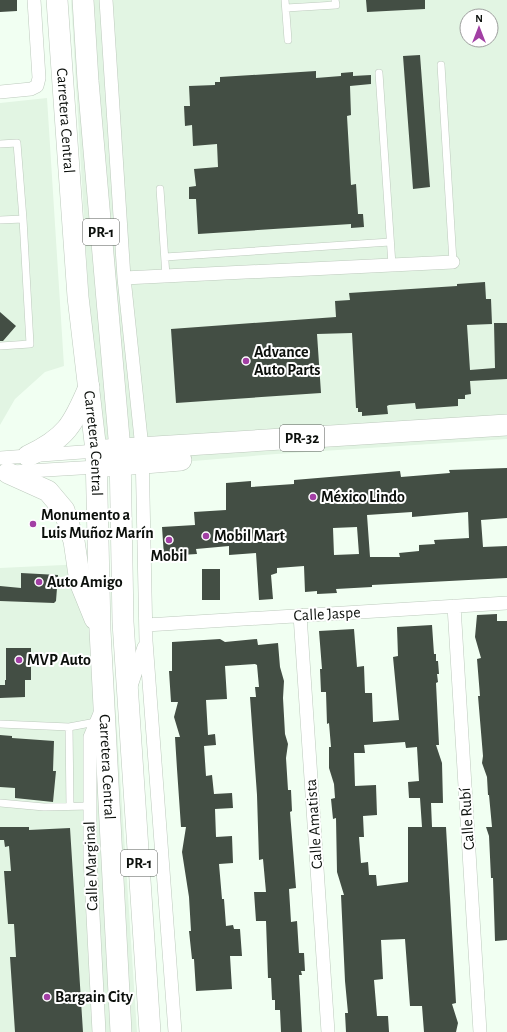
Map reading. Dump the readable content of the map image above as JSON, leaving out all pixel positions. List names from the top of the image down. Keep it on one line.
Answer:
{"streets":{"main road":["Carretera Central","PR-1","PR-32"],"street":["Calle Jaspe","Calle Rubí","Calle Amatista","Calle Marginal"]},"crossings":[["Carretera Central","Calle Marginal"],["Calle Jaspe","Calle Rubí"],["Calle Jaspe","Calle Amatista"]],"places":["Advance Auto Parts","México Lindo","Monumento a Luis Muñoz Marín","Mobil Mart","Mobil","Auto Amigo","MVP Auto","Bargain City"],"north":"top"}
